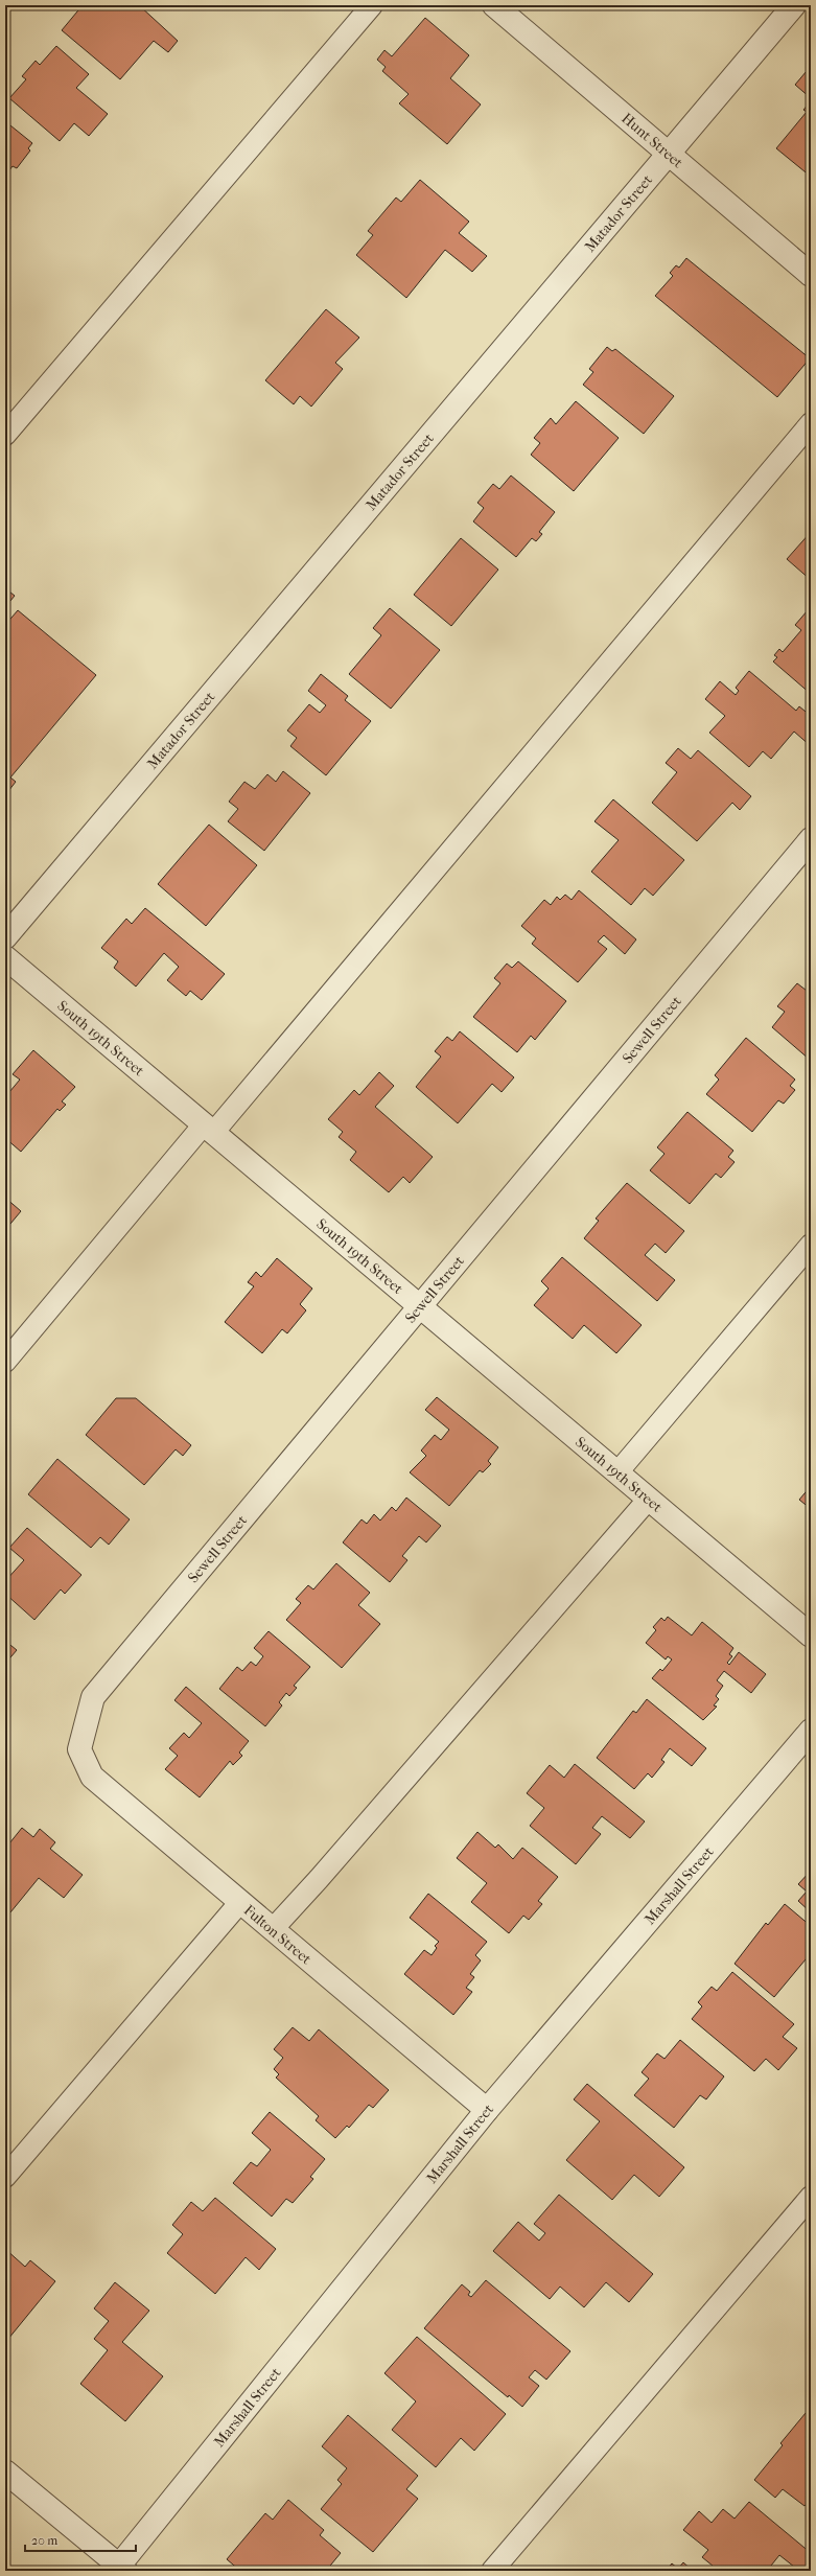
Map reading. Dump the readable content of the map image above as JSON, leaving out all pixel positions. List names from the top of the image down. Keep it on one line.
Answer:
{"streets":{"street":["Hunt Street","Matador Street","Sewell Street","South 19th Street","Marshall Street","Fulton Street"]},"crossings":[["Hunt Street","Matador Street"],["Sewell Street","South 19th Street"],["Sewell Street","Fulton Street"],["Marshall Street","Fulton Street"]],"scale_bar":"20 m"}
